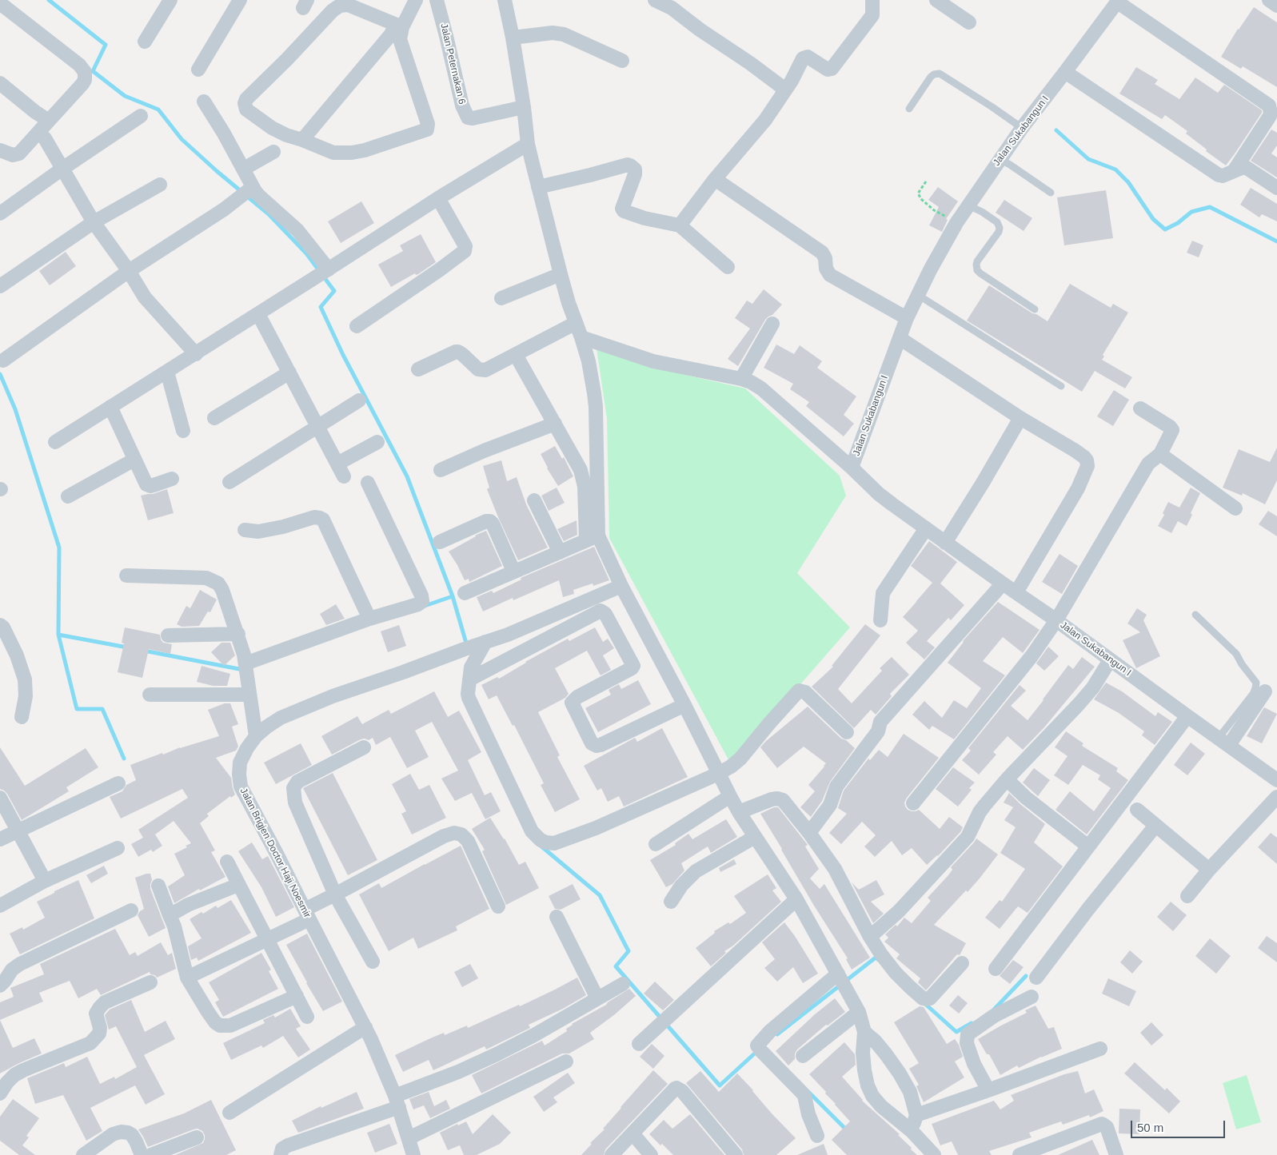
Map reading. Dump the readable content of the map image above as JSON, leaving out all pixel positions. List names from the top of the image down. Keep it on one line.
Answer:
{"streets":{"street":["Jalan Peternakan 6","Jalan Sukabangun I","Jalan Brigjen Doctor Haji Noesmir"]},"scale_bar":"50 m"}
